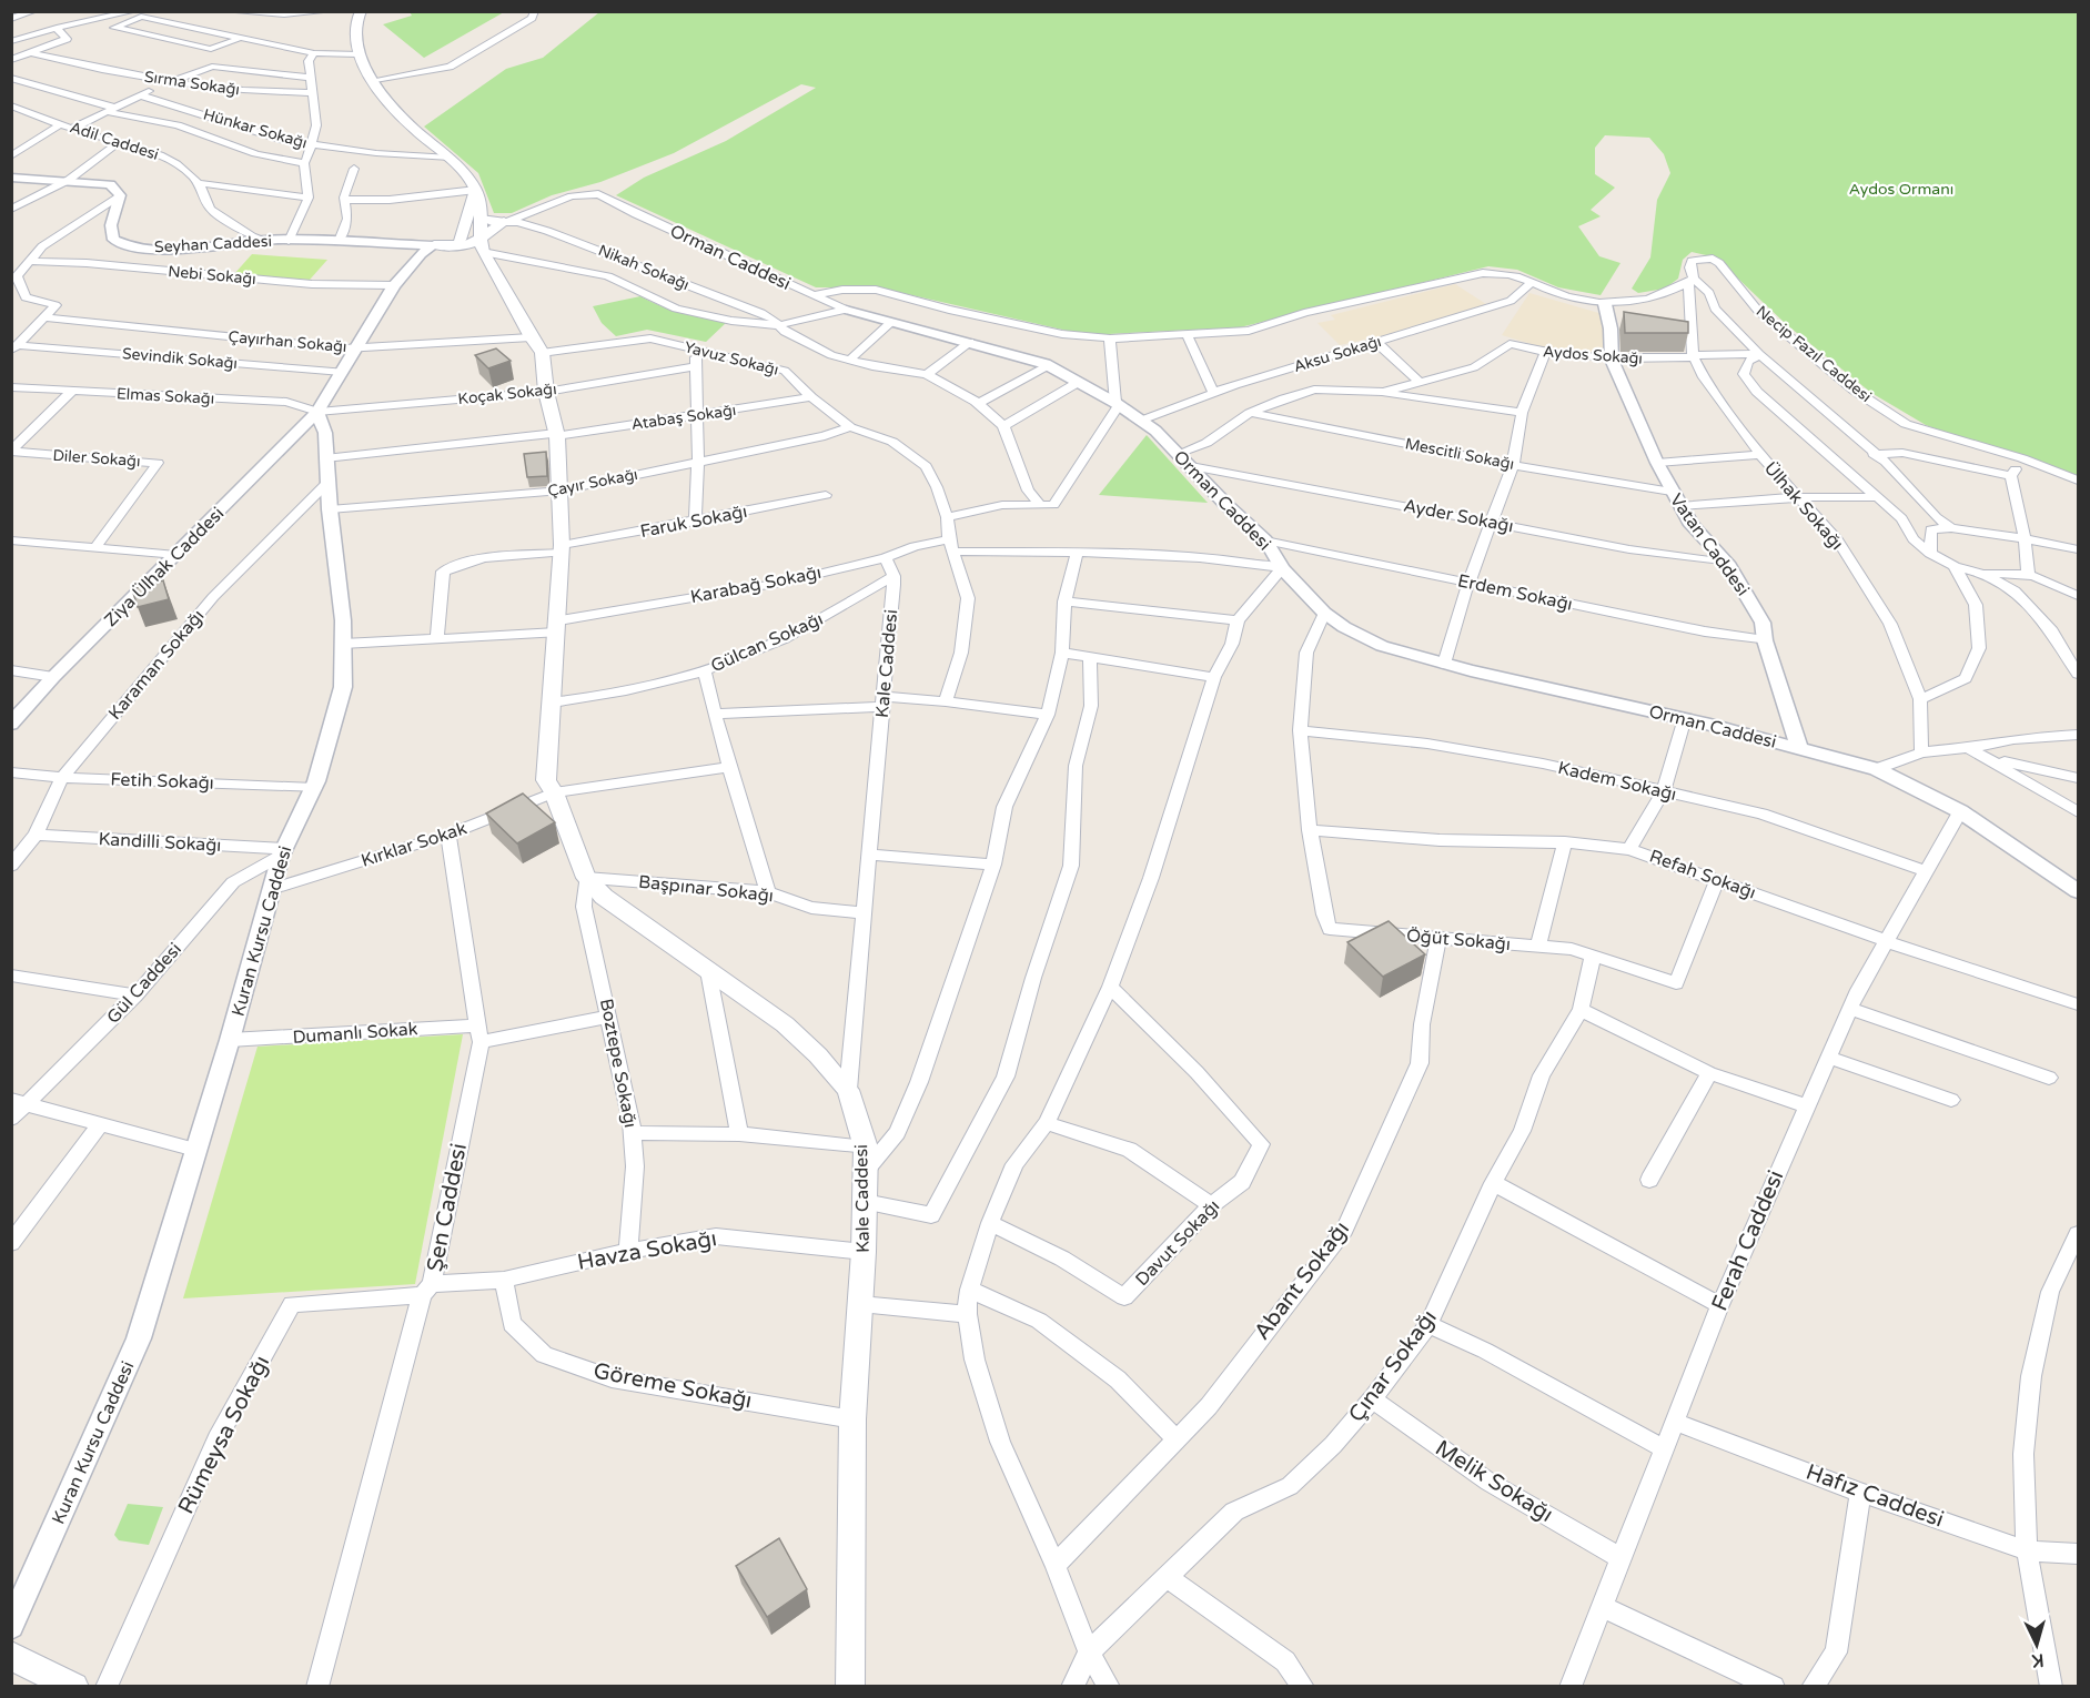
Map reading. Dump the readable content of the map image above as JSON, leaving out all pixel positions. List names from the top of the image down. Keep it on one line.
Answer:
{"streets":{"main road":["Kale Caddesi"],"street":["Sırma Sokağı","Hünkar Sokağı","Adil Caddesi","Seyhan Caddesi","Orman Caddesi","Nikah Sokağı","Nebi Sokağı","Çayırhan Sokağı","Aksu Sokağı","Necip Fazıl Caddesi","Aydos Sokağı","Sevindik Sokağı","Yavuz Sokağı","Koçak Sokağı","Elmas Sokağı","Atabaş Sokağı","Mescitli Sokağı","Diler Sokağı","Çayır Sokağı","Ülhak Sokağı","Ayder Sokağı","Faruk Sokağı","Vatan Caddesi","Ziya Ülhak Caddesi","Karabağ Sokağı","Erdem Sokağı","Gülcan Sokağı","Karaman Sokağı","Fetih Sokağı","Kadem Sokağı","Kandilli Sokağı","Kırklar Sokak","Refah Sokağı","Başpınar Sokağı","Kuran Kursu Caddesi","Öğüt Sokağı","Gül Caddesi","Dumanlı Sokak","Boztepe Sokağı","Şen Caddesi","Ferah Caddesi","Davut Sokağı","Havza Sokağı","Abant Sokağı","Çınar Sokağı","Göreme Sokağı","Rümeysa Sokağı","Melik Sokağı","Hafız Caddesi"]},"crossings":[["Adil Caddesi","Seyhan Caddesi"],["Orman Caddesi","Nikah Sokağı"],["Orman Caddesi","Aksu Sokağı"],["Orman Caddesi","Aydos Sokağı"],["Orman Caddesi","Ayder Sokağı"],["Orman Caddesi","Vatan Caddesi"],["Orman Caddesi","Karabağ Sokağı"],["Orman Caddesi","Erdem Sokağı"],["Orman Caddesi","Öğüt Sokağı"],["Orman Caddesi","Ferah Caddesi"],["Necip Fazıl Caddesi","Ülhak Sokağı"],["Aydos Sokağı","Mescitli Sokağı"],["Aydos Sokağı","Ülhak Sokağı"],["Aydos Sokağı","Vatan Caddesi"],["Yavuz Sokağı","Atabaş Sokağı"],["Yavuz Sokağı","Çayır Sokağı"],["Yavuz Sokağı","Karabağ Sokağı"],["Koçak Sokağı","Elmas Sokağı"],["Koçak Sokağı","Ziya Ülhak Caddesi"],["Koçak Sokağı","Kuran Kursu Caddesi"],["Elmas Sokağı","Ziya Ülhak Caddesi"],["Elmas Sokağı","Kuran Kursu Caddesi"],["Atabaş Sokağı","Kuran Kursu Caddesi"],["Mescitli Sokağı","Vatan Caddesi"],["Çayır Sokağı","Kuran Kursu Caddesi"],["Ayder Sokağı","Vatan Caddesi"],["Faruk Sokağı","Karabağ Sokağı"],["Vatan Caddesi","Erdem Sokağı"],["Ziya Ülhak Caddesi","Kuran Kursu Caddesi"],["Karabağ Sokağı","Kale Caddesi"],["Karabağ Sokağı","Kuran Kursu Caddesi"],["Gülcan Sokağı","Kale Caddesi"],["Kale Caddesi","Başpınar Sokağı"],["Kale Caddesi","Havza Sokağı"],["Kale Caddesi","Göreme Sokağı"],["Karaman Sokağı","Fetih Sokağı"],["Karaman Sokağı","Kandilli Sokağı"],["Karaman Sokağı","Kuran Kursu Caddesi"],["Fetih Sokağı","Kuran Kursu Caddesi"],["Kadem Sokağı","Öğüt Sokağı"],["Kadem Sokağı","Ferah Caddesi"],["Kandilli Sokağı","Kuran Kursu Caddesi"],["Kandilli Sokağı","Gül Caddesi"],["Kırklar Sokak","Kuran Kursu Caddesi"],["Kırklar Sokak","Şen Caddesi"],["Refah Sokağı","Öğüt Sokağı"],["Refah Sokağı","Ferah Caddesi"],["Başpınar Sokağı","Boztepe Sokağı"],["Kuran Kursu Caddesi","Gül Caddesi"],["Kuran Kursu Caddesi","Dumanlı Sokak"],["Öğüt Sokağı","Abant Sokağı"],["Öğüt Sokağı","Çınar Sokağı"],["Dumanlı Sokak","Boztepe Sokağı"],["Dumanlı Sokak","Şen Caddesi"],["Boztepe Sokağı","Havza Sokağı"],["Şen Caddesi","Havza Sokağı"],["Şen Caddesi","Rümeysa Sokağı"],["Ferah Caddesi","Melik Sokağı"],["Ferah Caddesi","Hafız Caddesi"],["Havza Sokağı","Göreme Sokağı"],["Havza Sokağı","Rümeysa Sokağı"],["Çınar Sokağı","Melik Sokağı"]],"parks":["Aydos Ormanı"],"north":"bottom"}
